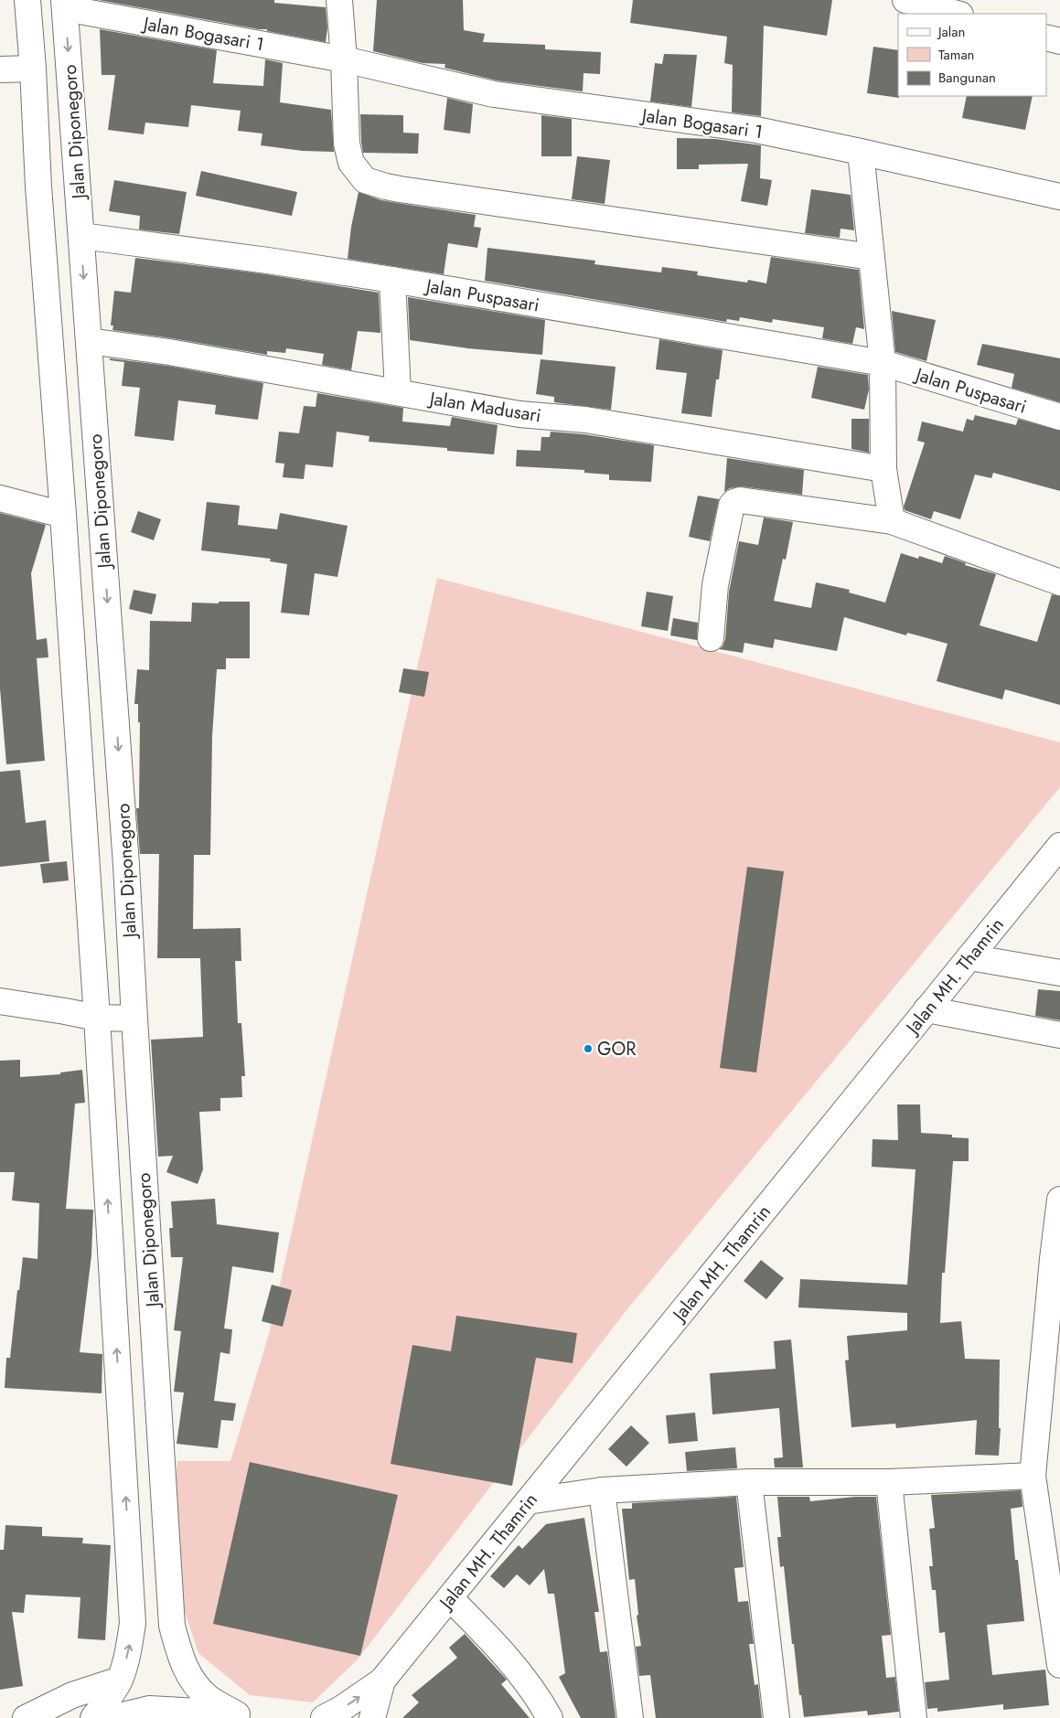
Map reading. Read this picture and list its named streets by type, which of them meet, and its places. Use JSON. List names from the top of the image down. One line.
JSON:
{"streets":{"street":["Jalan Bogasari 1","Jalan Diponegoro","Jalan Puspasari","Jalan Madusari","Jalan MH. Thamrin"]},"crossings":[["Jalan Bogasari 1","Jalan Diponegoro"],["Jalan Diponegoro","Jalan Puspasari"],["Jalan Diponegoro","Jalan Madusari"]],"places":["GOR"],"legend":["Jalan","Taman","Bangunan"]}
